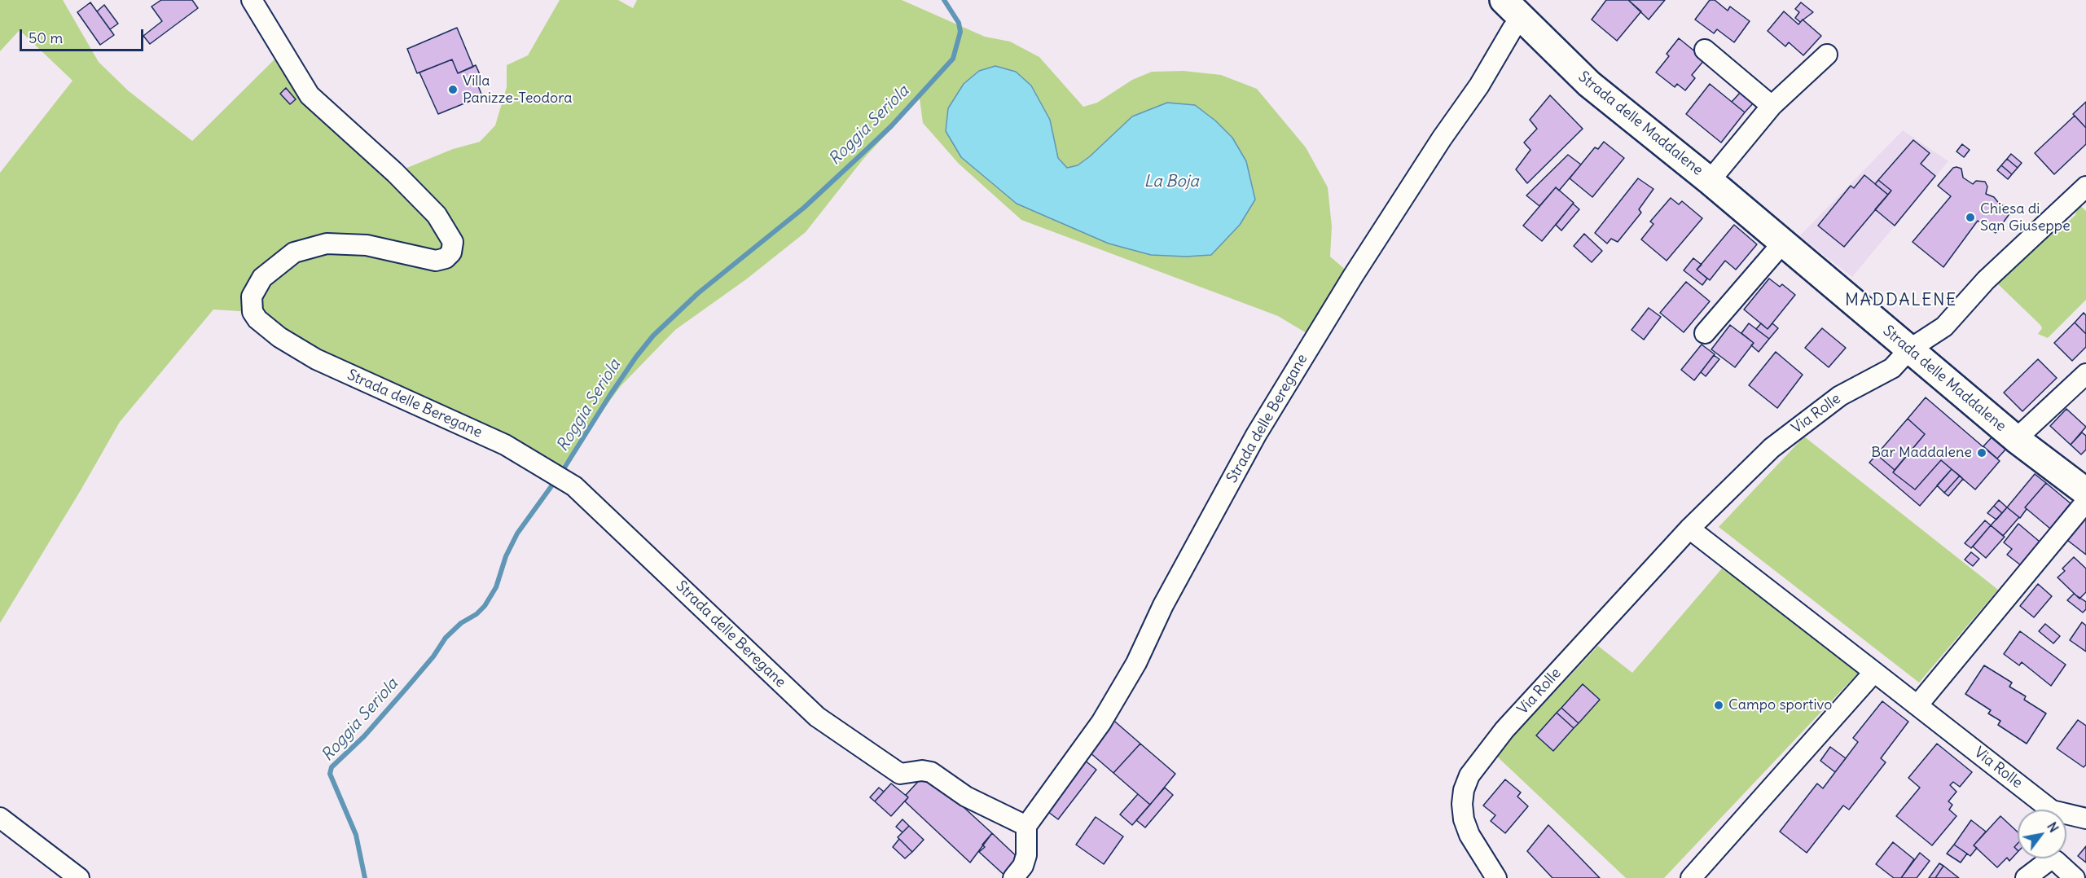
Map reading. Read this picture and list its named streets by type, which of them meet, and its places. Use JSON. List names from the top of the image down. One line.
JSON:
{"streets":{"street":["Strada delle Maddalene","Strada delle Beregane","Via Rolle"]},"crossings":[["Strada delle Maddalene","Strada delle Beregane"],["Strada delle Maddalene","Via Rolle"]],"districts":["MADDALENE"],"water":["Roggia Seriola","La Boja"],"places":["Villa Panizze-Teodora","Chiesa di San Giuseppe","Bar Maddalene","Campo sportivo"],"scale_bar":"50 m","north":"top right"}
